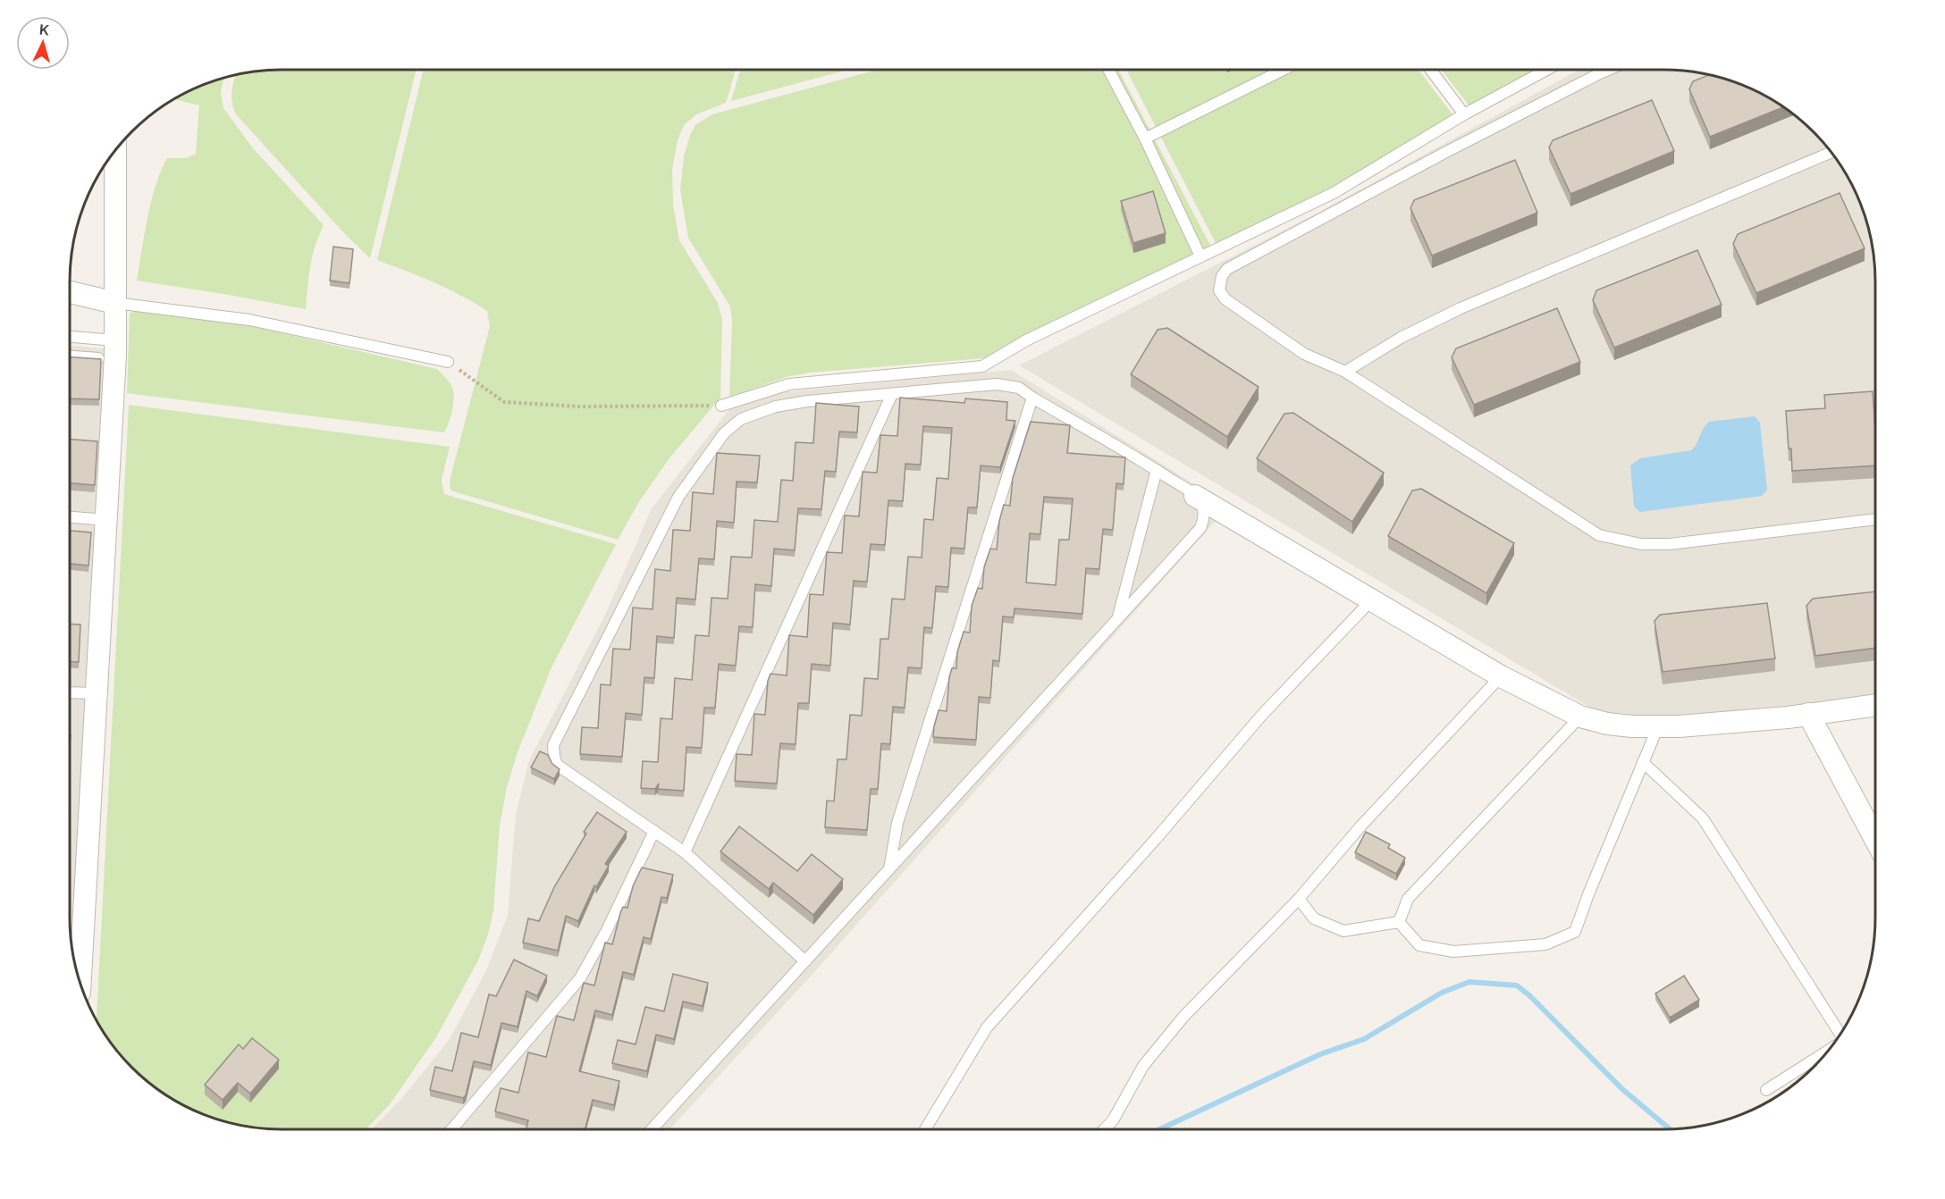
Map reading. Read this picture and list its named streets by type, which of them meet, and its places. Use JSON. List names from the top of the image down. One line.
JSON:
{"north":"top"}
